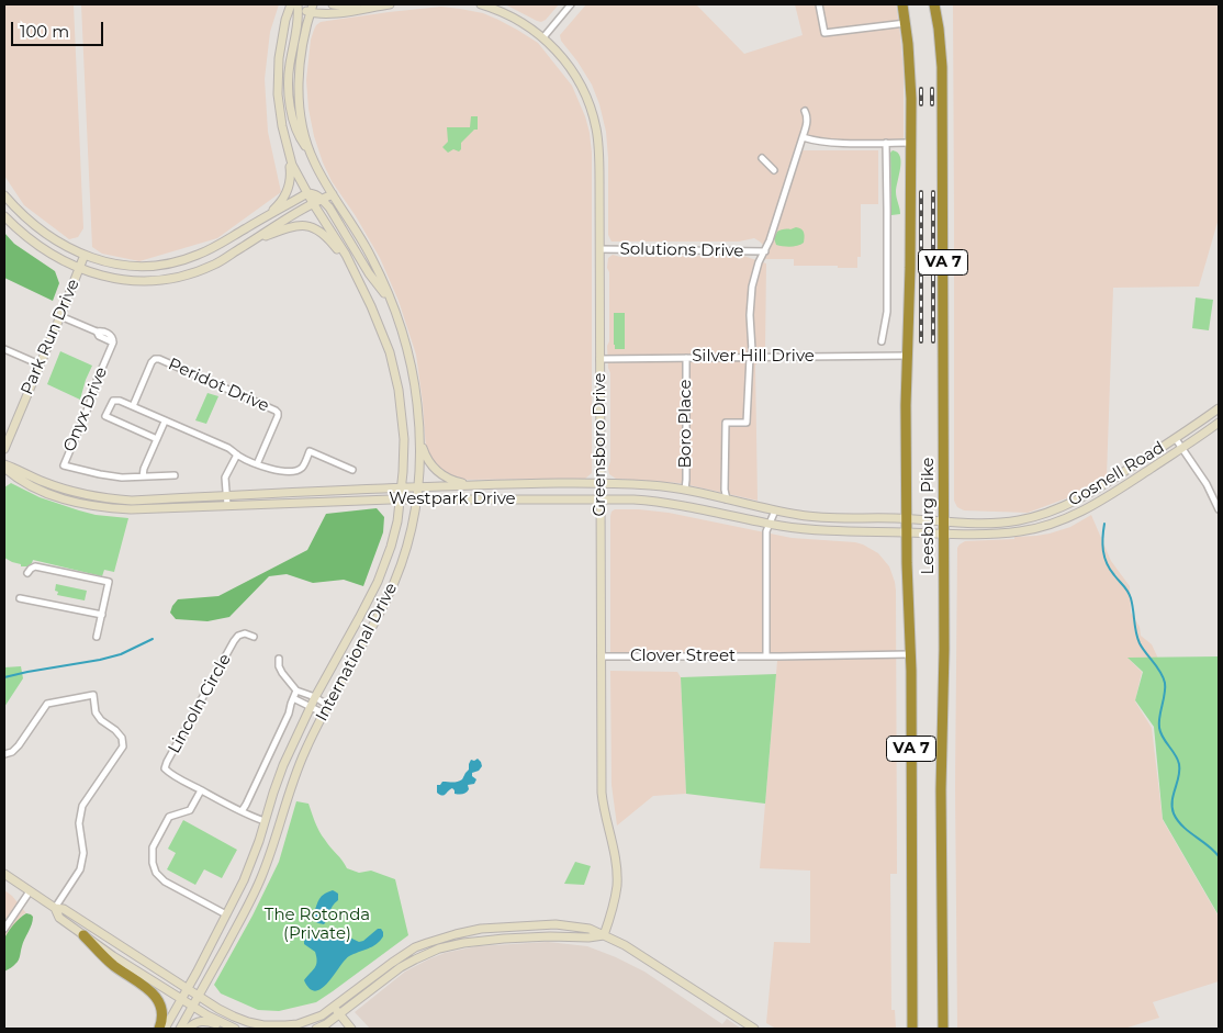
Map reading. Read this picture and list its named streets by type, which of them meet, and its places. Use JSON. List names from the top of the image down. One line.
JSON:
{"streets":{"highway":["VA 7","Leesburg Pike"],"main road":["Park Run Drive","Greensboro Drive","Gosnell Road","Westpark Drive","International Drive"],"street":["Solutions Drive","Silver Hill Drive","Peridot Drive","Onyx Drive","Boro Place","Clover Street","Lincoln Circle"]},"crossings":[["Solutions Drive","Greensboro Drive"],["Park Run Drive","Onyx Drive"],["Silver Hill Drive","Boro Place"],["Silver Hill Drive","Greensboro Drive"],["Silver Hill Drive","Leesburg Pike"],["Boro Place","Westpark Drive"],["Greensboro Drive","Westpark Drive"],["Greensboro Drive","Clover Street"],["Gosnell Road","Westpark Drive"],["Gosnell Road","Leesburg Pike"],["Westpark Drive","Leesburg Pike"],["Westpark Drive","International Drive"],["Leesburg Pike","Clover Street"],["International Drive","Lincoln Circle"]],"parks":["The Rotonda (Private)"],"scale_bar":"100 m"}
